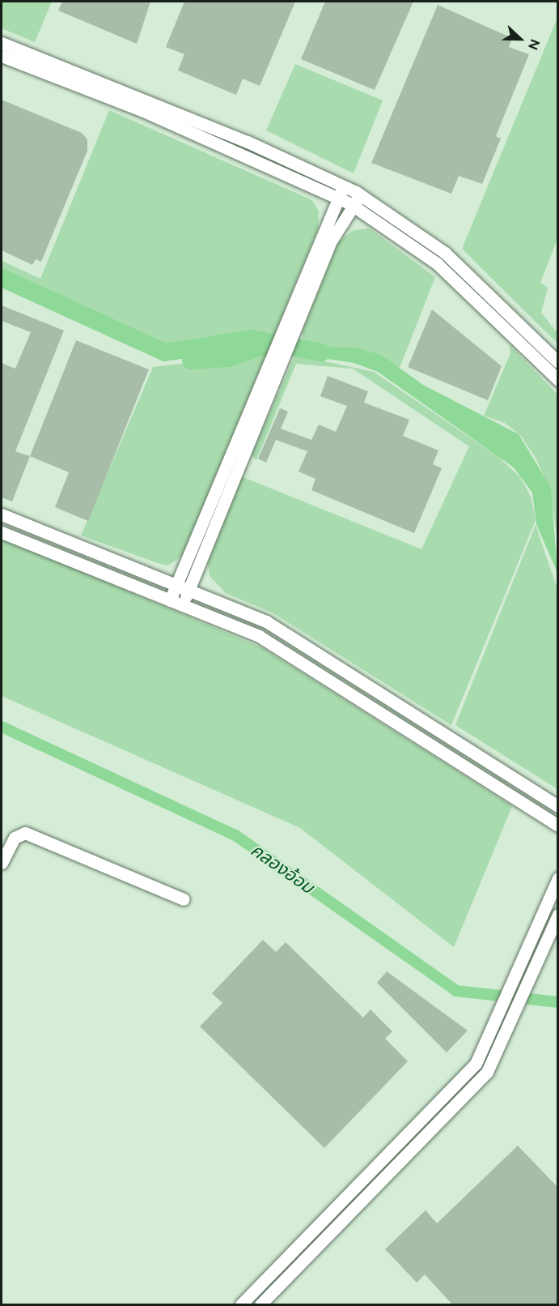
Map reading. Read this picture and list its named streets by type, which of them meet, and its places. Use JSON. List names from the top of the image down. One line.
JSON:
{"water":["คลองอ้อม"],"north":"right"}
